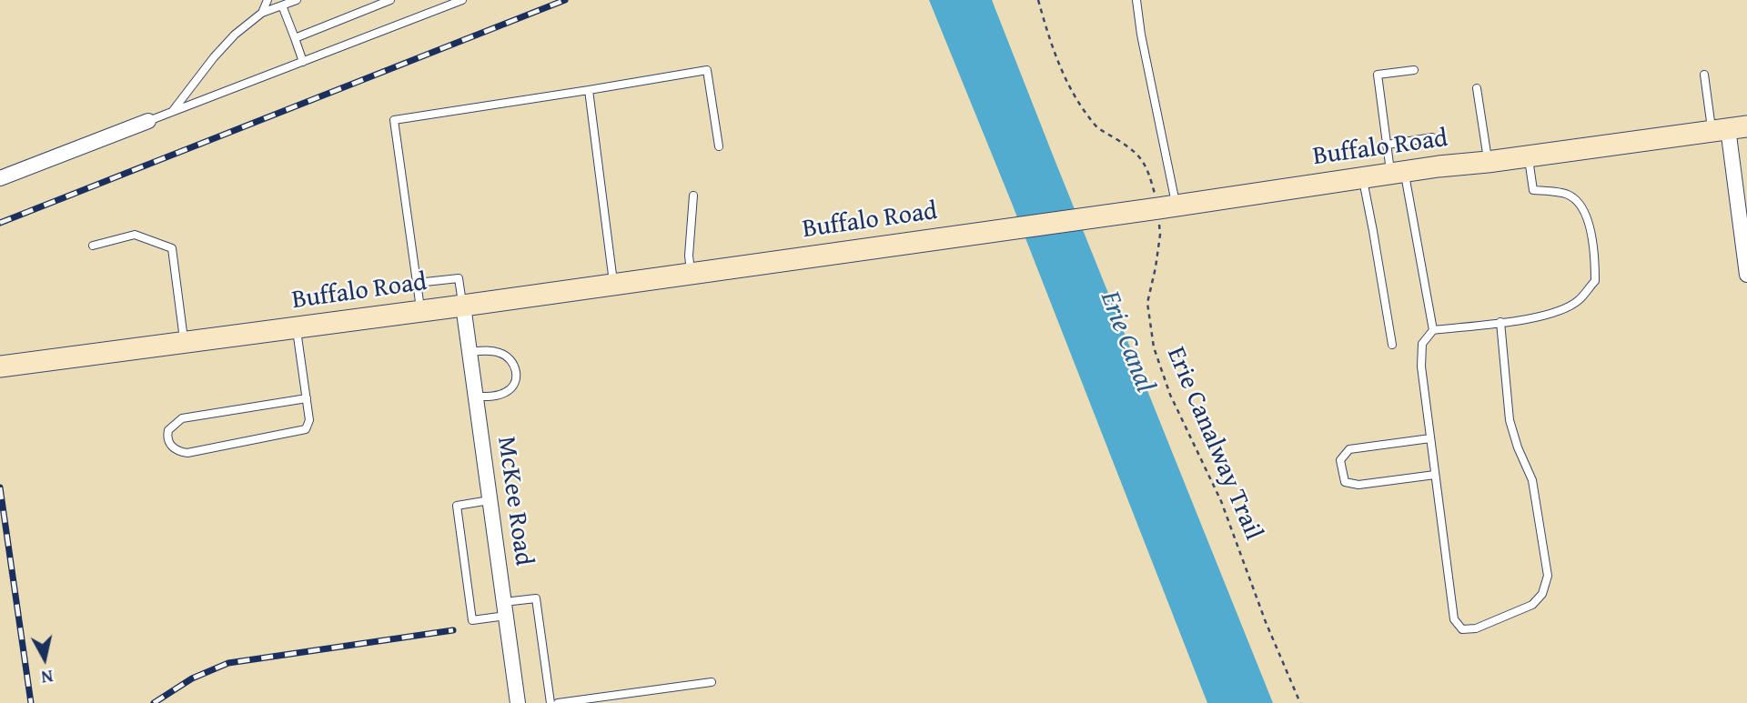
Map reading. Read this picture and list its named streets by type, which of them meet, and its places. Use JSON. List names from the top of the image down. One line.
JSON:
{"streets":{"main road":["Buffalo Road"],"street":["McKee Road"],"path":["Erie Canalway Trail"]},"crossings":[["Buffalo Road","Erie Canalway Trail"],["Buffalo Road","McKee Road"]],"water":["Erie Canal"],"north":"bottom"}
